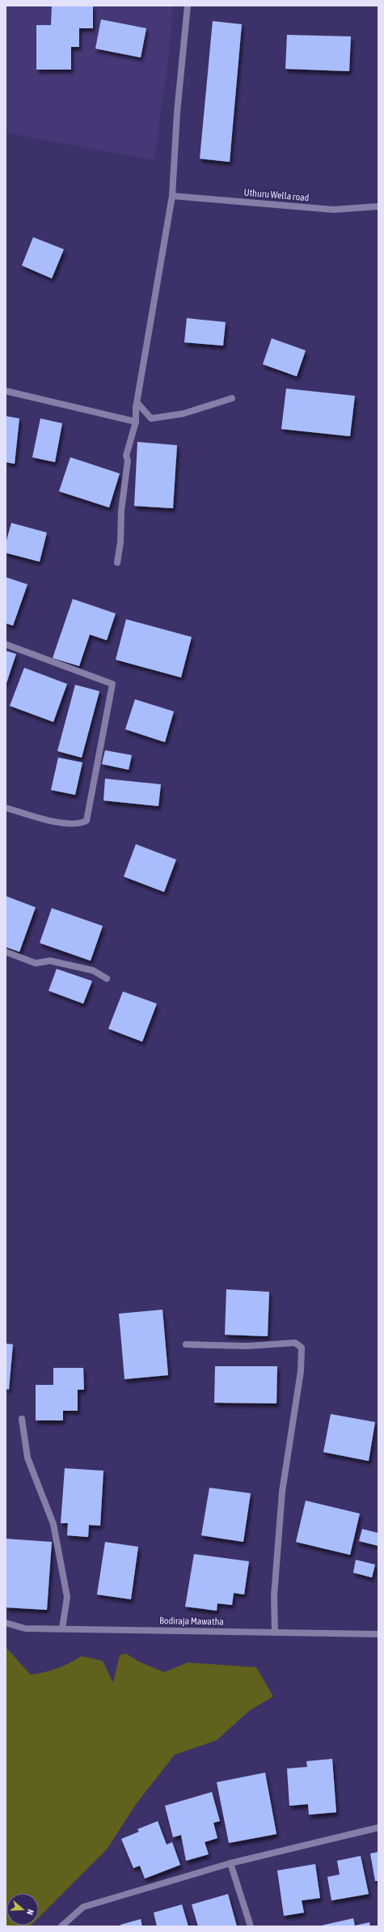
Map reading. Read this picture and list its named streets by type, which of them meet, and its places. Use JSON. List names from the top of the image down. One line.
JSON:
{"streets":{"street":["Uthuru Wella road","Bodiraja Mawatha"]},"north":"right"}
